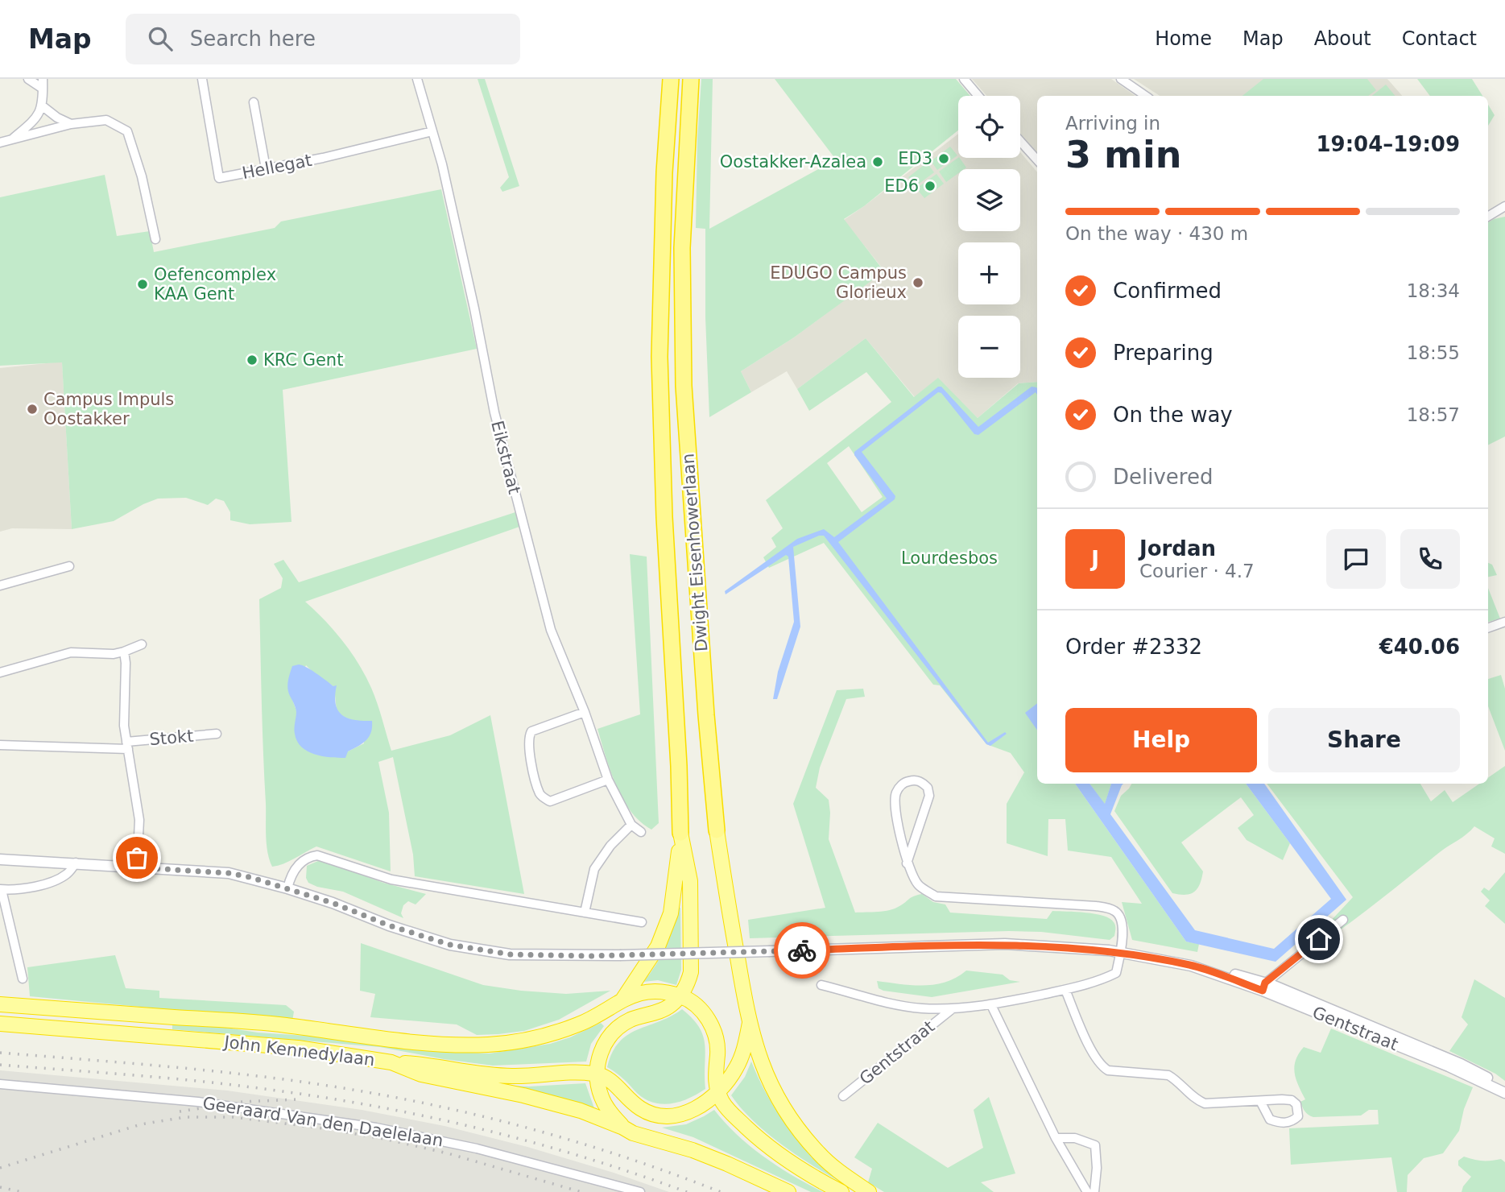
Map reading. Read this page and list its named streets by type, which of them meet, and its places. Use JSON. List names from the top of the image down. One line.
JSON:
{"streets":{"highway":["Dwight Eisenhowerlaan","John Kennedylaan"],"street":["Hellegat","Eikstraat","Stokt","Gentstraat","Geeraard Van den Daelelaan"]},"crossings":[["Hellegat","Eikstraat"],["Dwight Eisenhowerlaan","John Kennedylaan"]],"parks":["Lourdesbos"],"places":["ED3","Oostakker-Azalea","ED6","EDUGO Campus Glorieux","Oefencomplex KAA Gent","KRC Gent","Campus Impuls Oostakker"],"page":{"header":"Map","search":"Search here","nav":["Home","Map","About","Contact"],"map_buttons":["+","−"],"heading":["3 min","Arriving in","19:04–19:09"],"panel":["Jordan","Courier · 4.7","Order #2332","€40.06"],"bar":"On the way · 430 m","list":[["Confirmed","18:34"],["Preparing","18:55"],["On the way","18:57"],"Delivered"],"round":"J","buttons":["Help","Share"]}}
